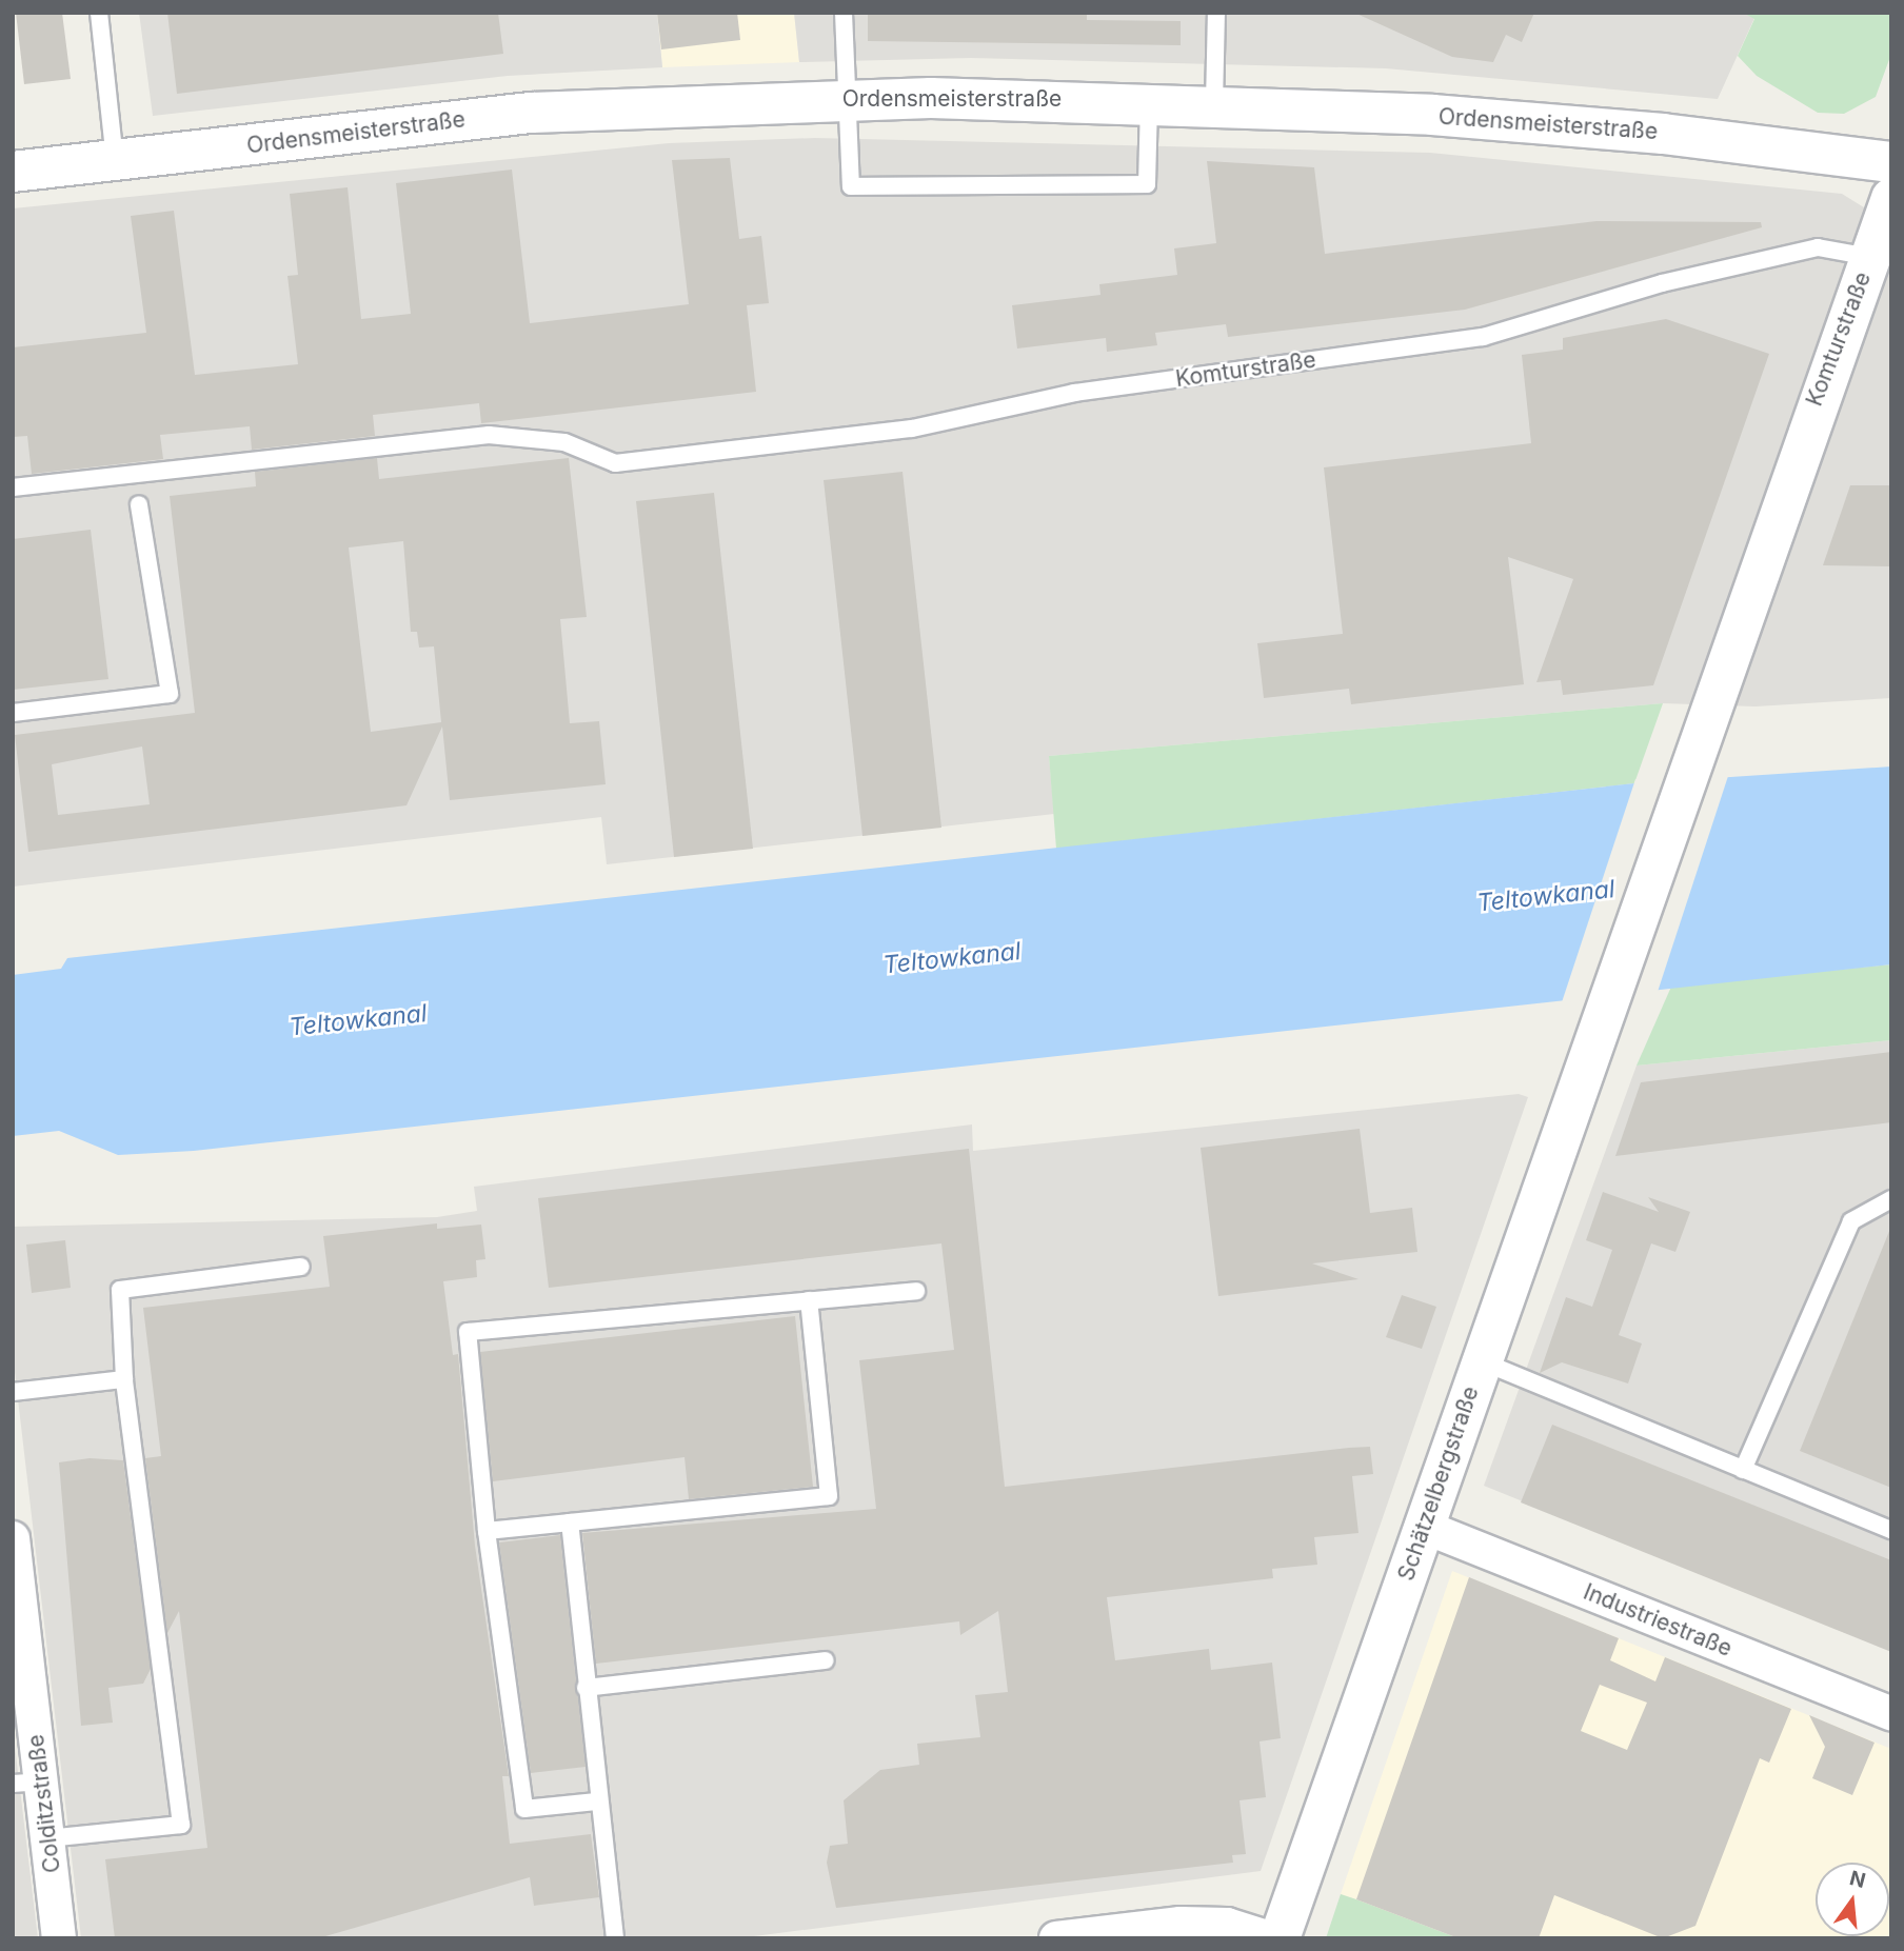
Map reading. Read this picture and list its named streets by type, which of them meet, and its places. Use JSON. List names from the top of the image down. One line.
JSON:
{"streets":{"street":["Ordensmeisterstraße","Komturstraße","Schätzelbergstraße","Industriestraße","Colditzstraße"]},"crossings":[["Komturstraße","Schätzelbergstraße"],["Schätzelbergstraße","Industriestraße"]],"water":["Teltowkanal"],"north":"top"}
